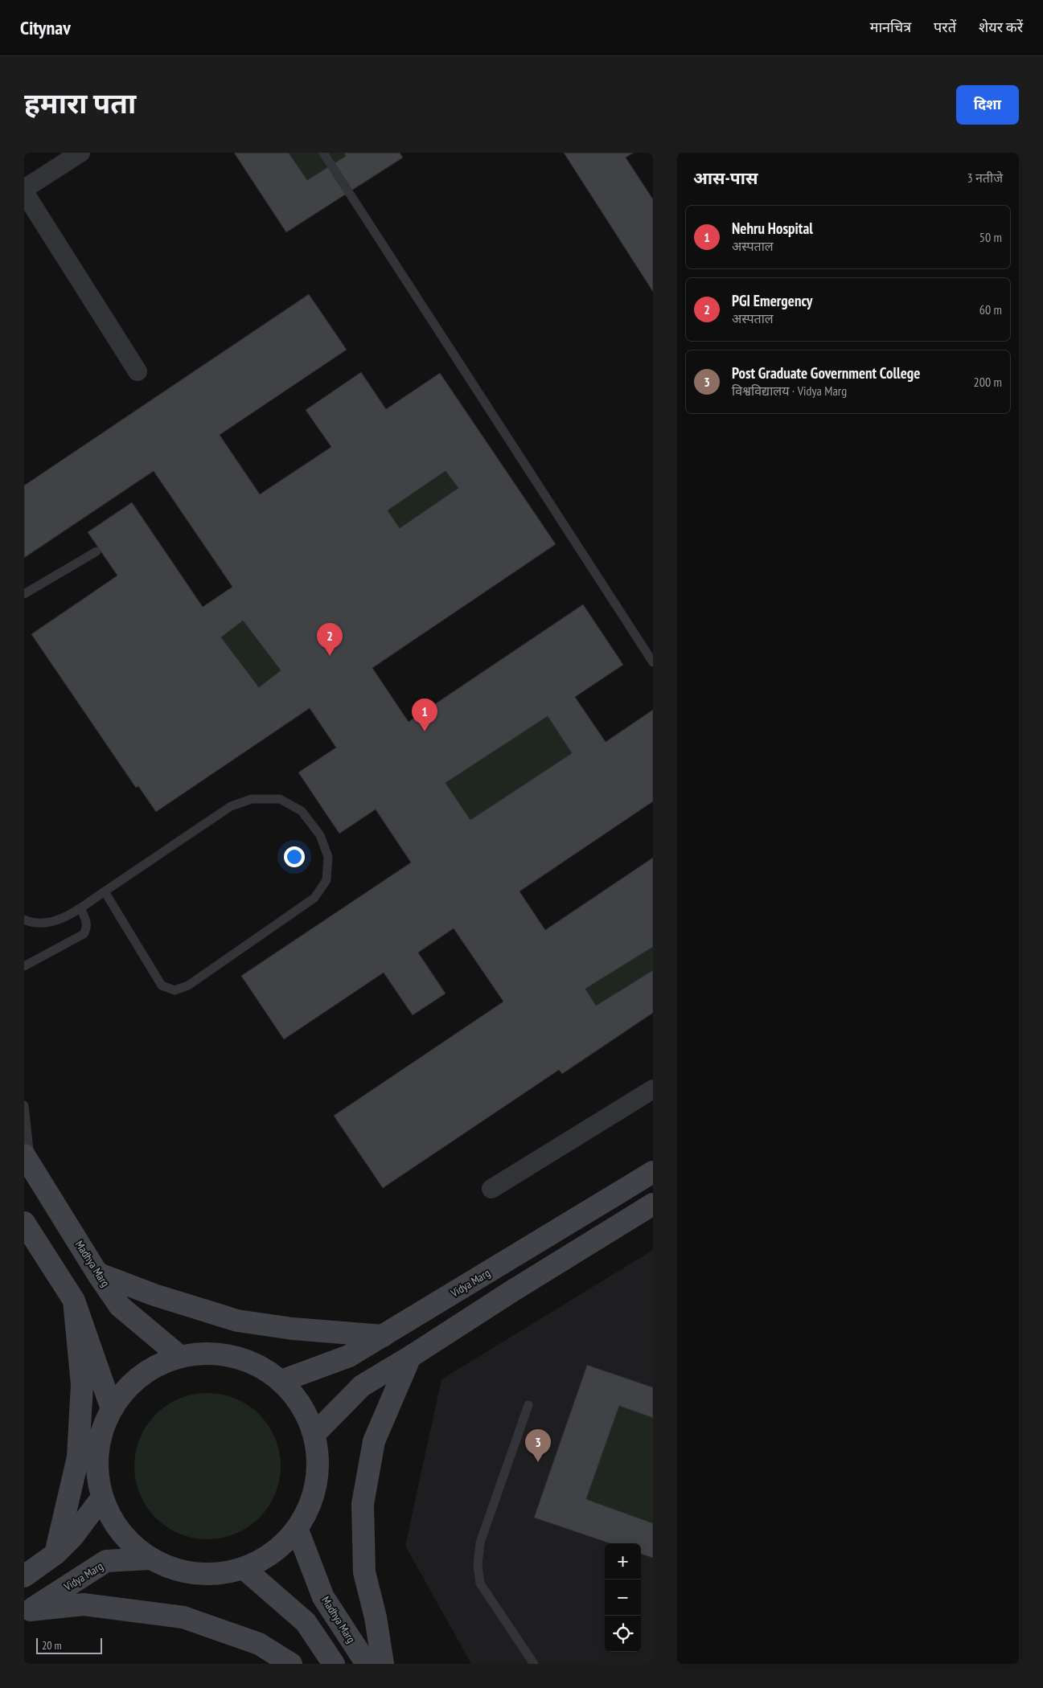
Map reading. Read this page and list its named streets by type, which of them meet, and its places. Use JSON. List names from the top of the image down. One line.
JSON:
{"streets":{"main road":["Madhya Marg","Vidya Marg"]},"scale_bar":"20 m","page":{"header":"Citynav","nav":["मानचित्र","परतें","शेयर करें"],"title":"हमारा पता","buttons":"दिशा","heading":["आस-पास","3 नतीजे"],"list":[{"mark":"1","name":"Nehru Hospital","note":"अस्पताल","value":"50 m"},{"mark":"2","name":"PGI Emergency","note":"अस्पताल","value":"60 m"},{"mark":"3","name":"Post Graduate Government College","note":"विश्वविद्यालय · Vidya Marg","value":"200 m"}],"pins":["2","1","3"],"map_buttons":["+","−"],"scale":"20 m"}}
